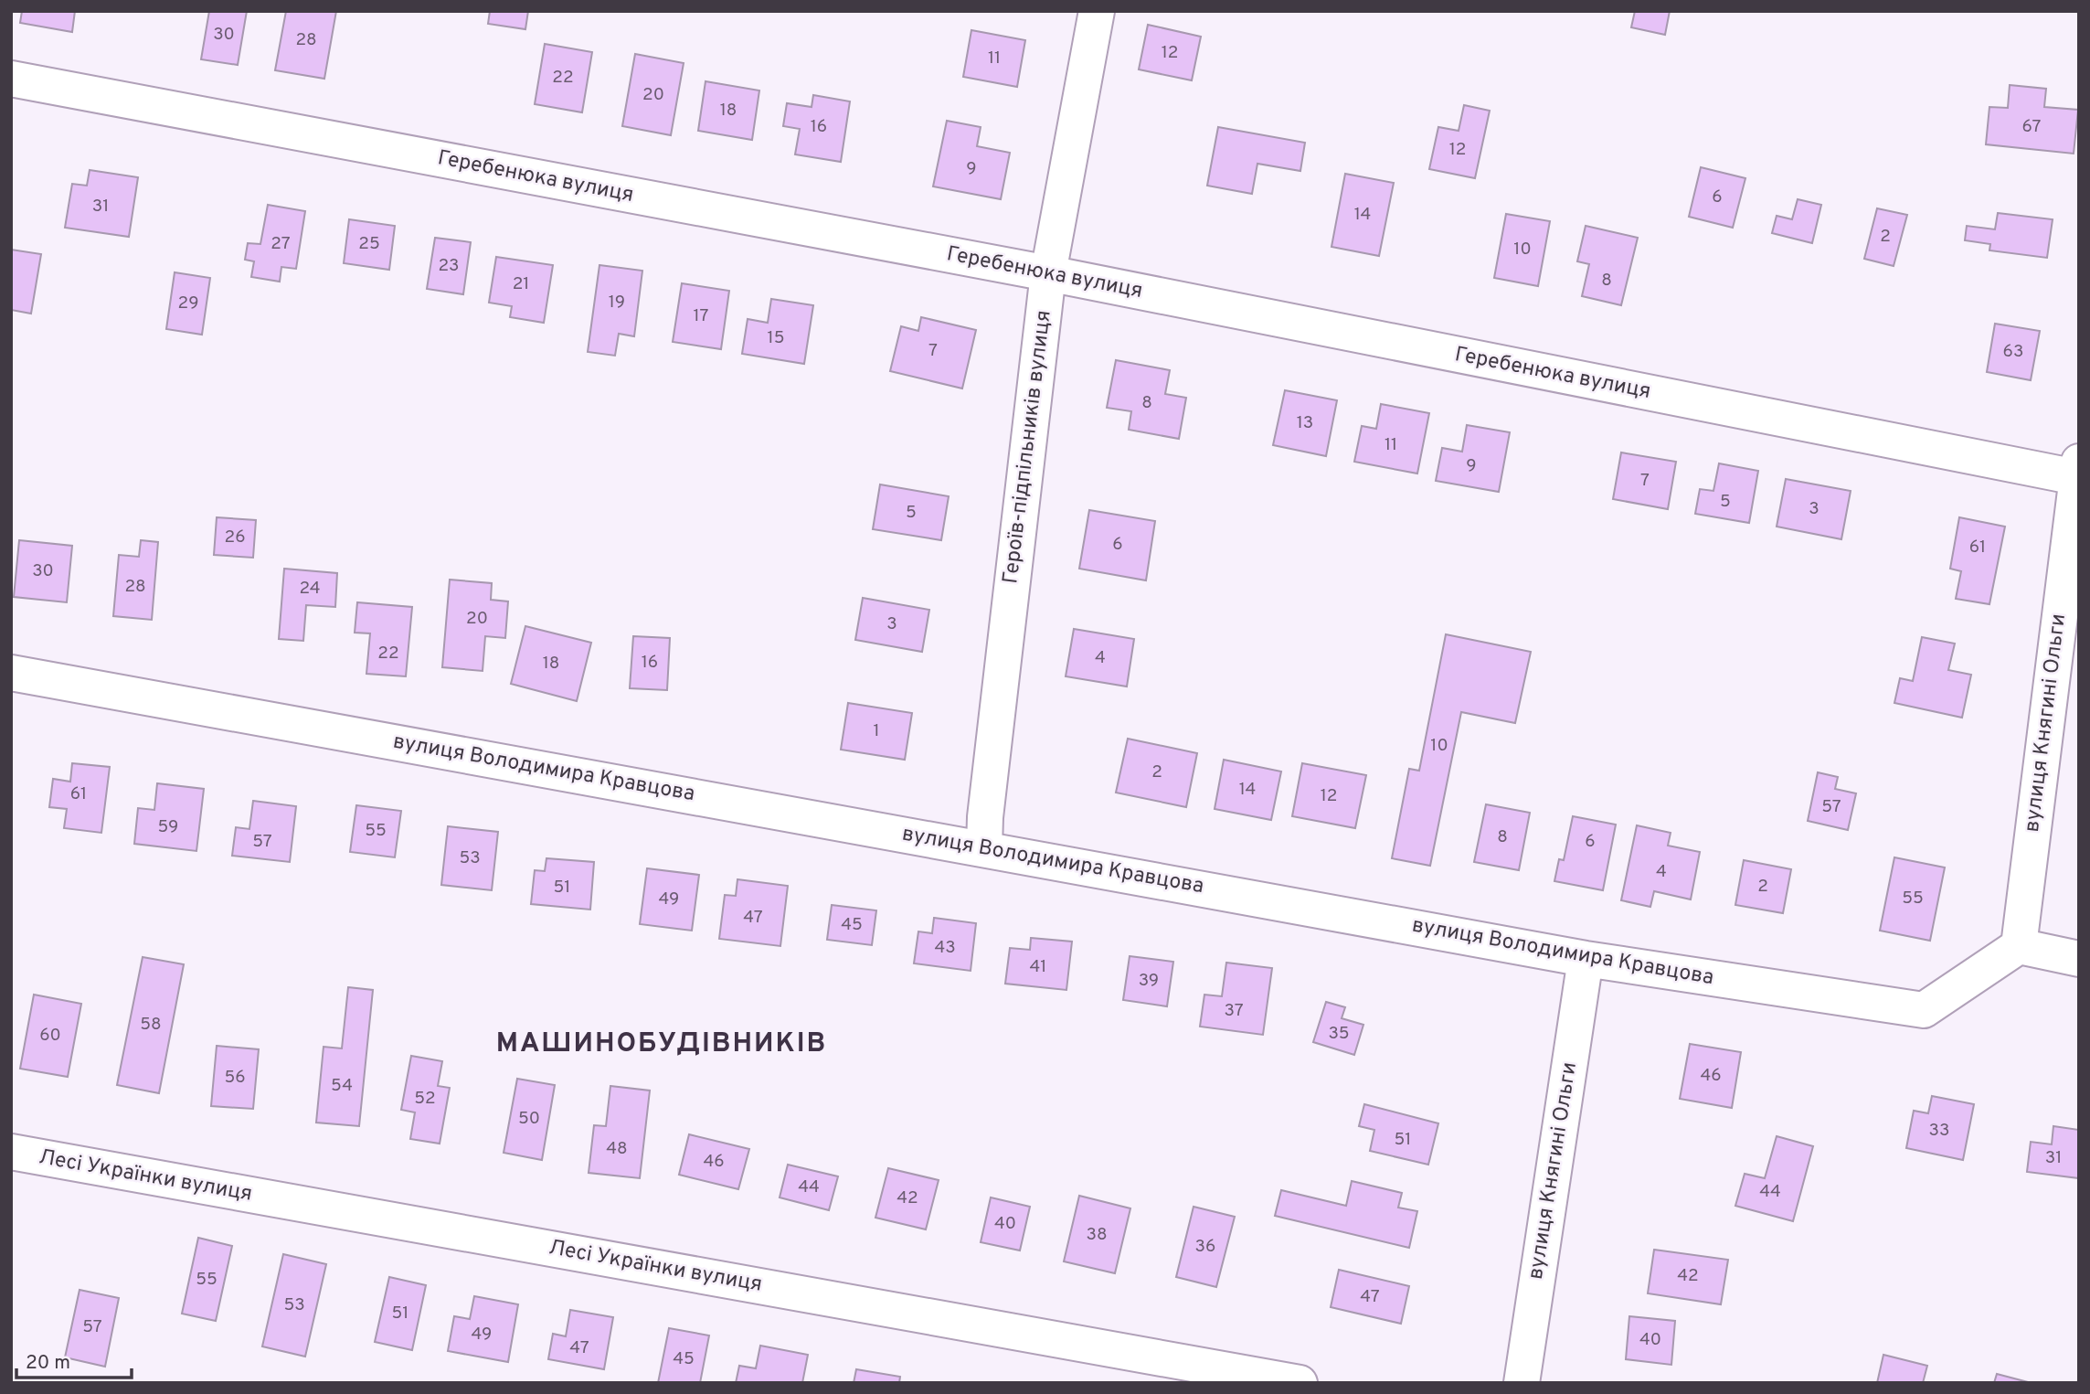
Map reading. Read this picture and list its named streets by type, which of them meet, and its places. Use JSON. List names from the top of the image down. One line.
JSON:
{"streets":{"street":["Геребенюка вулиця","Героїв-підпільників вулиця","вулиця Княгині Ольги","вулиця Володимира Кравцова","Лесі Українки вулиця"]},"crossings":[["Геребенюка вулиця","Героїв-підпільників вулиця"],["Геребенюка вулиця","вулиця Княгині Ольги"],["Героїв-підпільників вулиця","вулиця Володимира Кравцова"],["вулиця Княгині Ольги","вулиця Володимира Кравцова"]],"districts":["МАШИНОБУДІВНИКІВ"],"house_numbers":["30","28","12","11","22","20","18","16","67","12","9","6","31","14","2","27","25","10","23","8","21","19","29","17","15","7","63","8","13","11","9","7","5","3","5","26","6","61","30","28","24","20","3","22","4","16","18","1","10","2","14","61","12","57","59","55","8","57","6","53","4","2","51","55","49","47","45","43","41","39","37","58","35","60","46","56","54","52","50","33","51","48","31","46","44","44","42","40","38","36","42","55","47","53","51","57","49","40","47","45"],"scale_bar":"20 m"}
